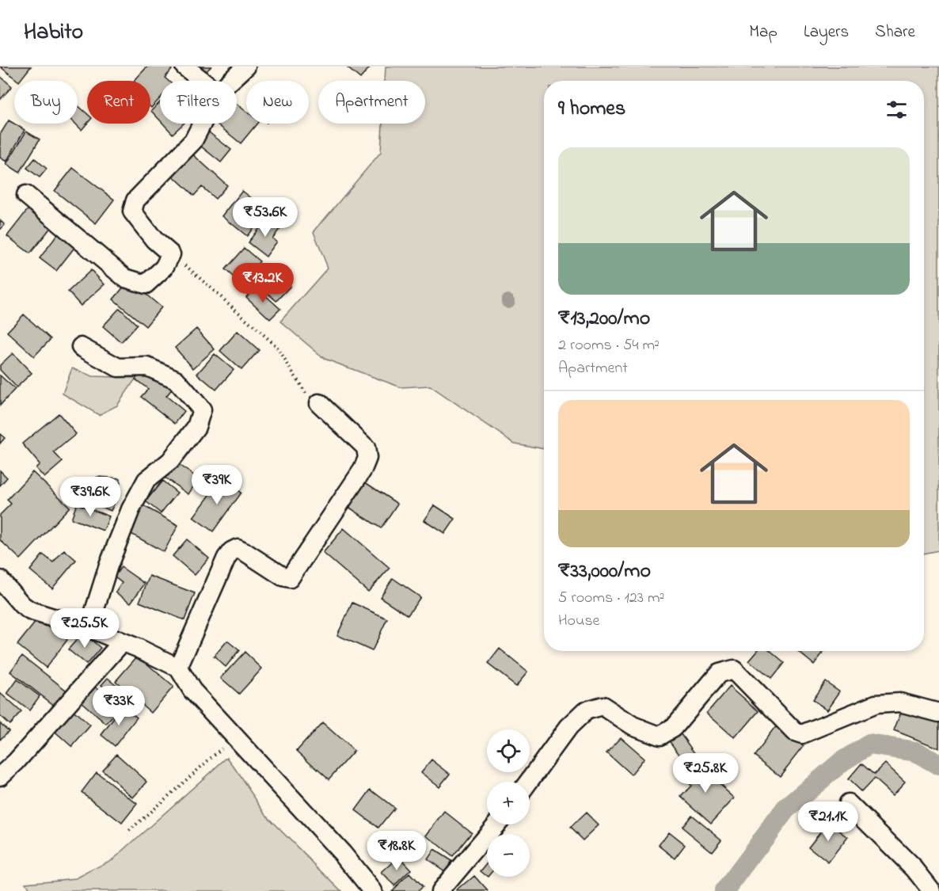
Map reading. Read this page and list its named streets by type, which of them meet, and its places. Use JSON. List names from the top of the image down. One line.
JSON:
{"page":{"header":"Habito","nav":["Map","Layers","Share"],"chip":["Buy","Rent","Filters","New","Apartment"],"heading":"9 homes","list":[{"name":"₹13,200/mo","note":"2 rooms · 54 m² · Apartment"},{"name":"₹33,000/mo","note":"5 rooms · 123 m² · House"}],"price":["₹53.6K","₹13.2K","₹39K","₹39.6K","₹25.5K","₹33K","₹25.8K","₹21.1K","₹18.8K"],"map_buttons":["+","−"]}}
